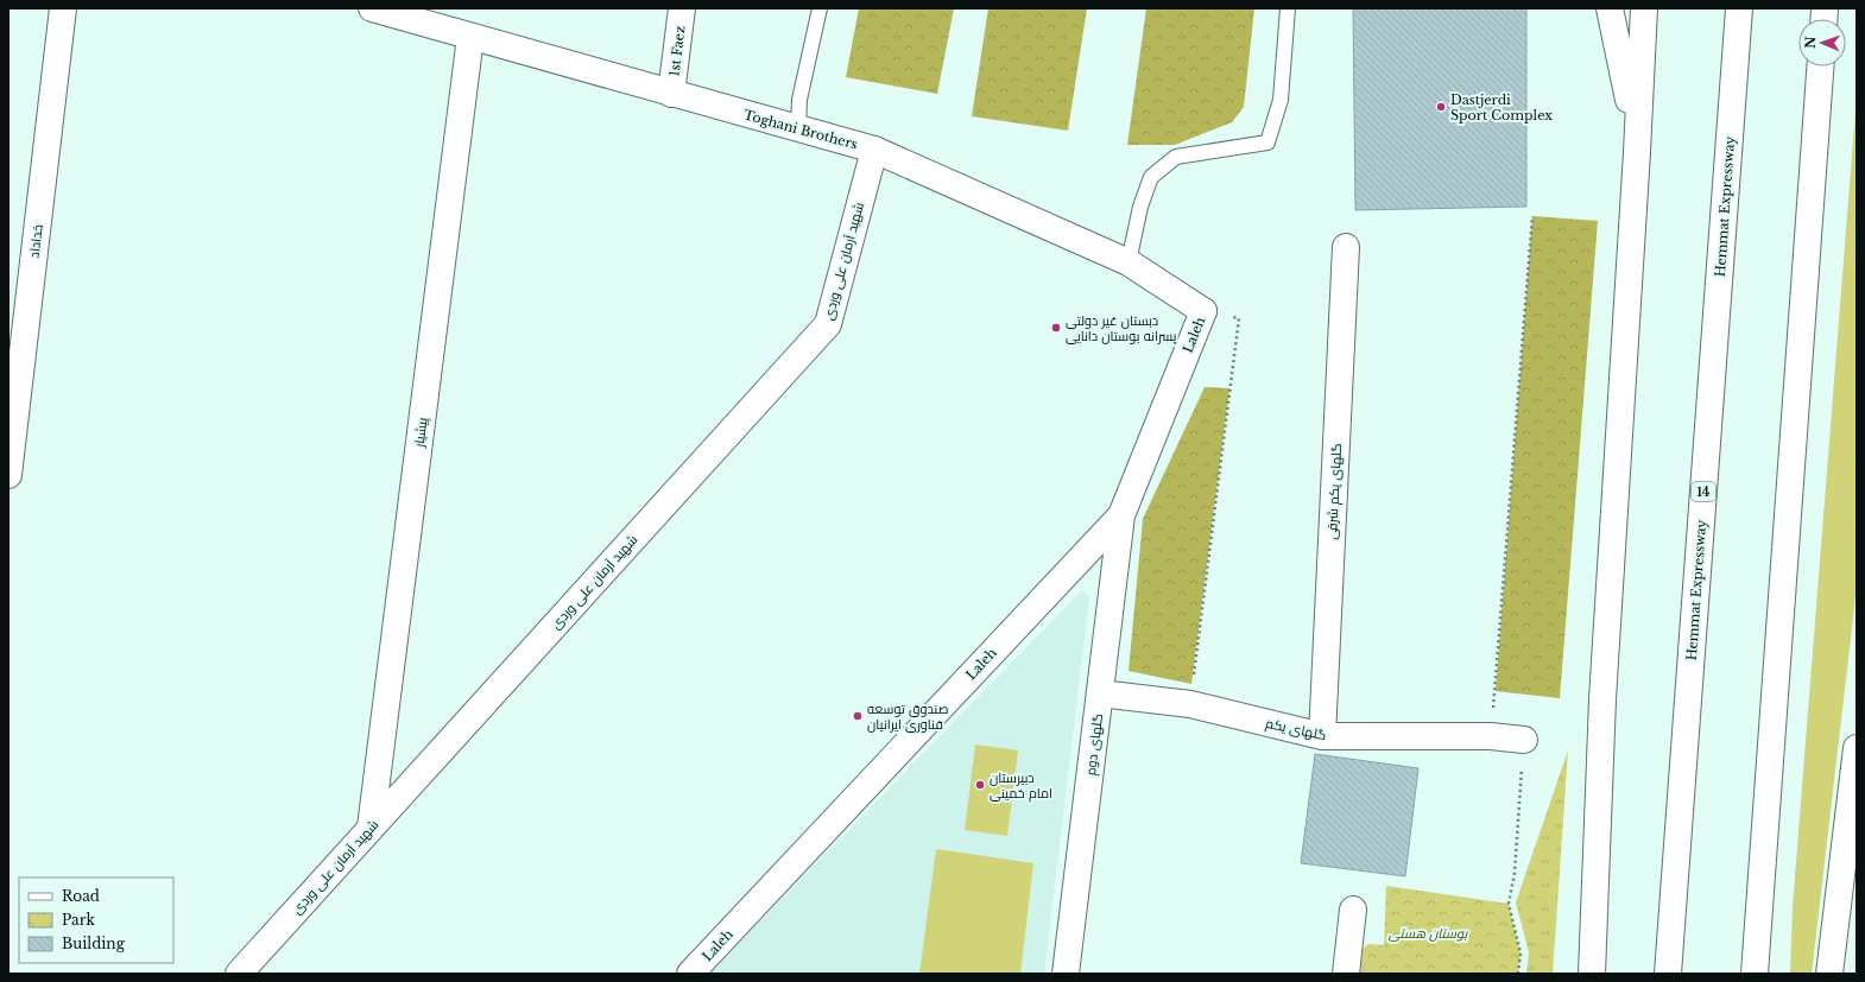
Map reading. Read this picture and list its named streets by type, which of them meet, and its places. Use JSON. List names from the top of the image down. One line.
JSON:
{"streets":{"main road":["1st Faez","Toghani Brothers","Hemmat Expressway","خداداد","شهید آرمان علی وردی","Laleh","پیشیار","گلهای یکم شرقی","14","گلهای یکم","گلهای دوم"]},"crossings":[["1st Faez","Toghani Brothers"],["Toghani Brothers","شهید آرمان علی وردی"],["Toghani Brothers","Laleh"],["Toghani Brothers","پیشیار"],["شهید آرمان علی وردی","پیشیار"],["Laleh","گلهای دوم"],["گلهای یکم شرقی","گلهای یکم"],["گلهای یکم","گلهای دوم"]],"parks":["بوستان هستی"],"places":["Dastjerdi Sport Complex","دبستان غیر دولتی پسرانه بوستان دانایی","صندوق توسعه فناوری ایرانیان","دبیرستان امام خمینی"],"legend":["Road","Park","Building"],"north":"left"}
